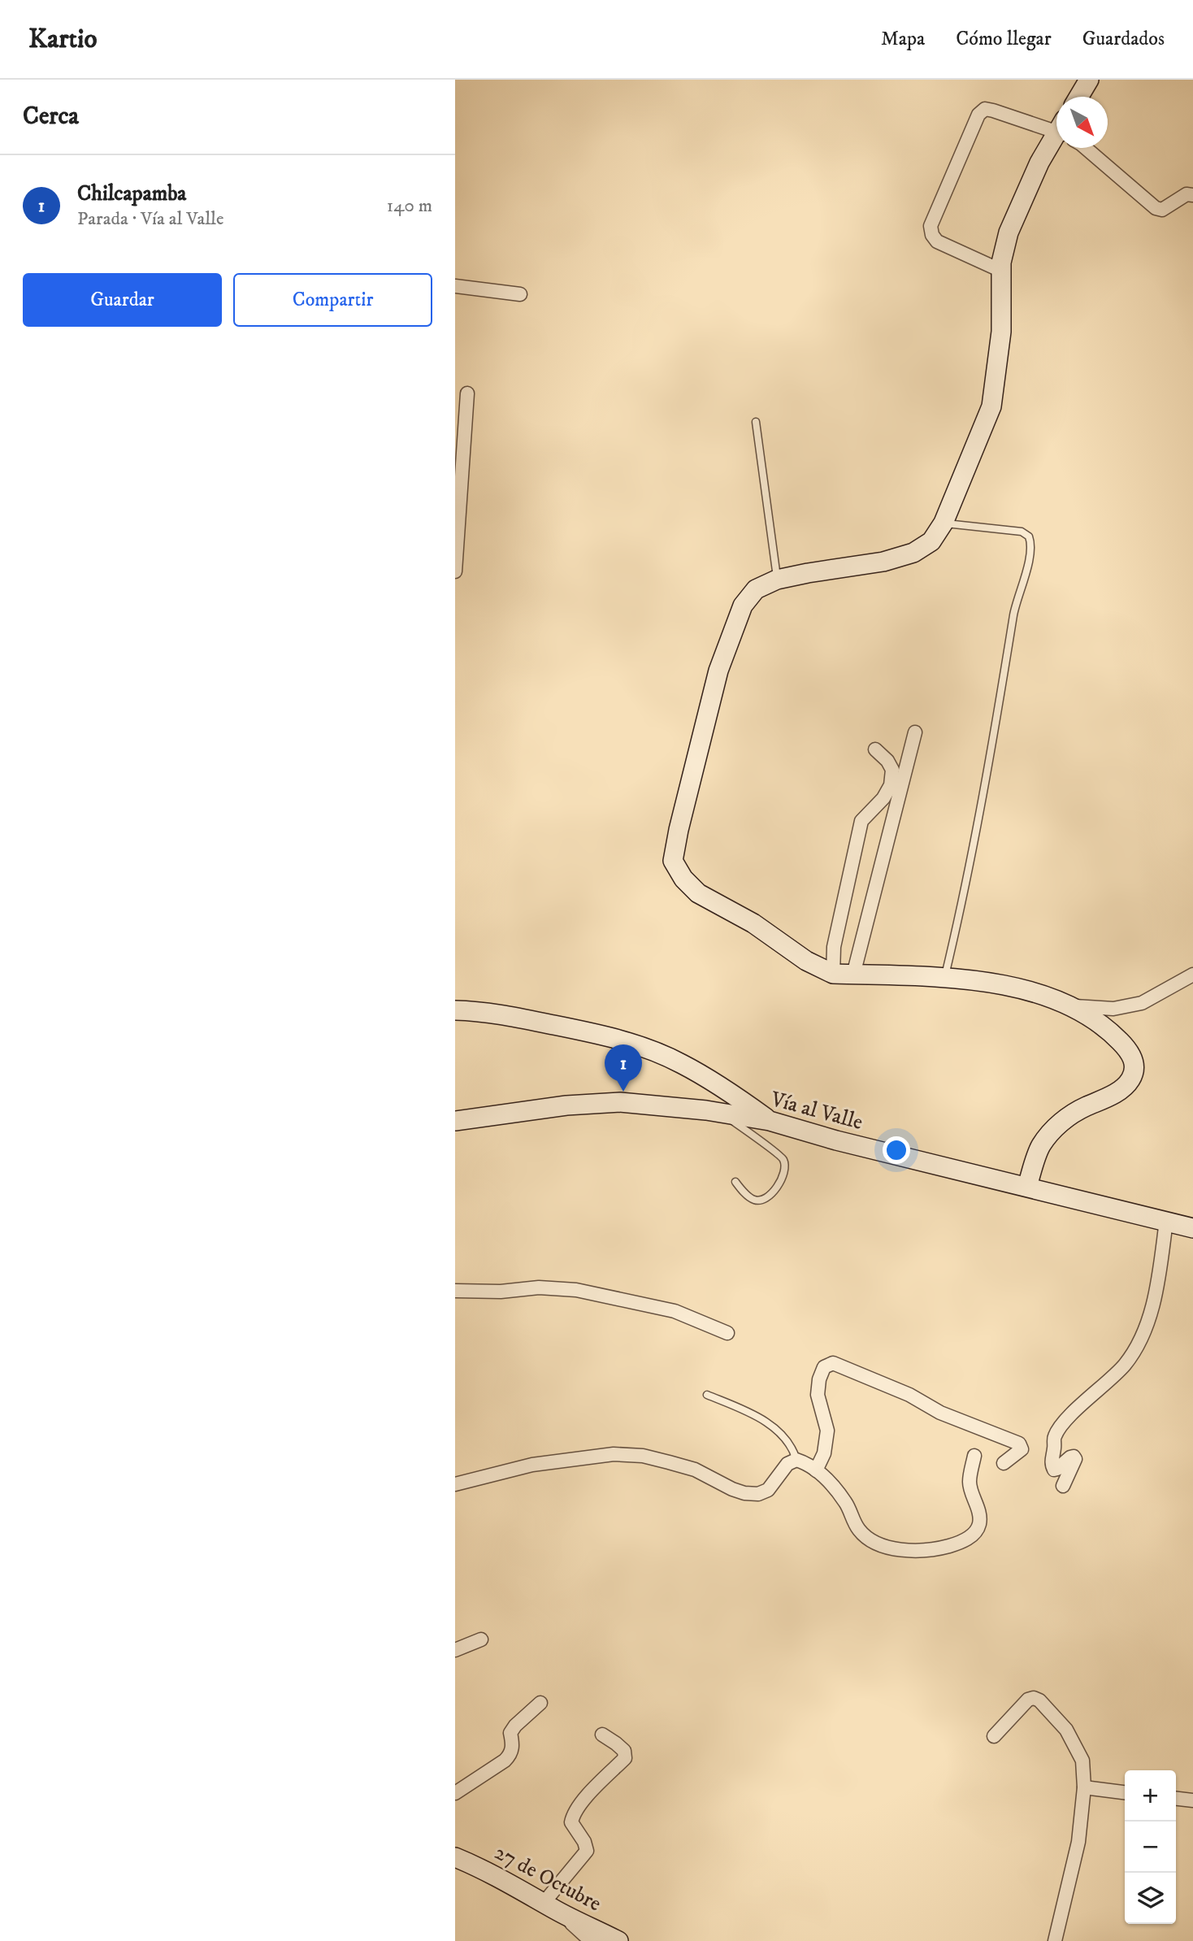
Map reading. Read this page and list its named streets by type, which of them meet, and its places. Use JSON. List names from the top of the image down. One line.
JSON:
{"streets":{"street":["Vía al Valle","27 de Octubre"]},"north":"bottom right","page":{"header":"Kartio","nav":["Mapa","Cómo llegar","Guardados"],"heading":"Cerca","list":[{"mark":"1","name":"Chilcapamba","note":"Parada · Vía al Valle","value":"140 m"}],"buttons":["Guardar","Compartir"],"pins":"1","map_buttons":["+","−"]}}
